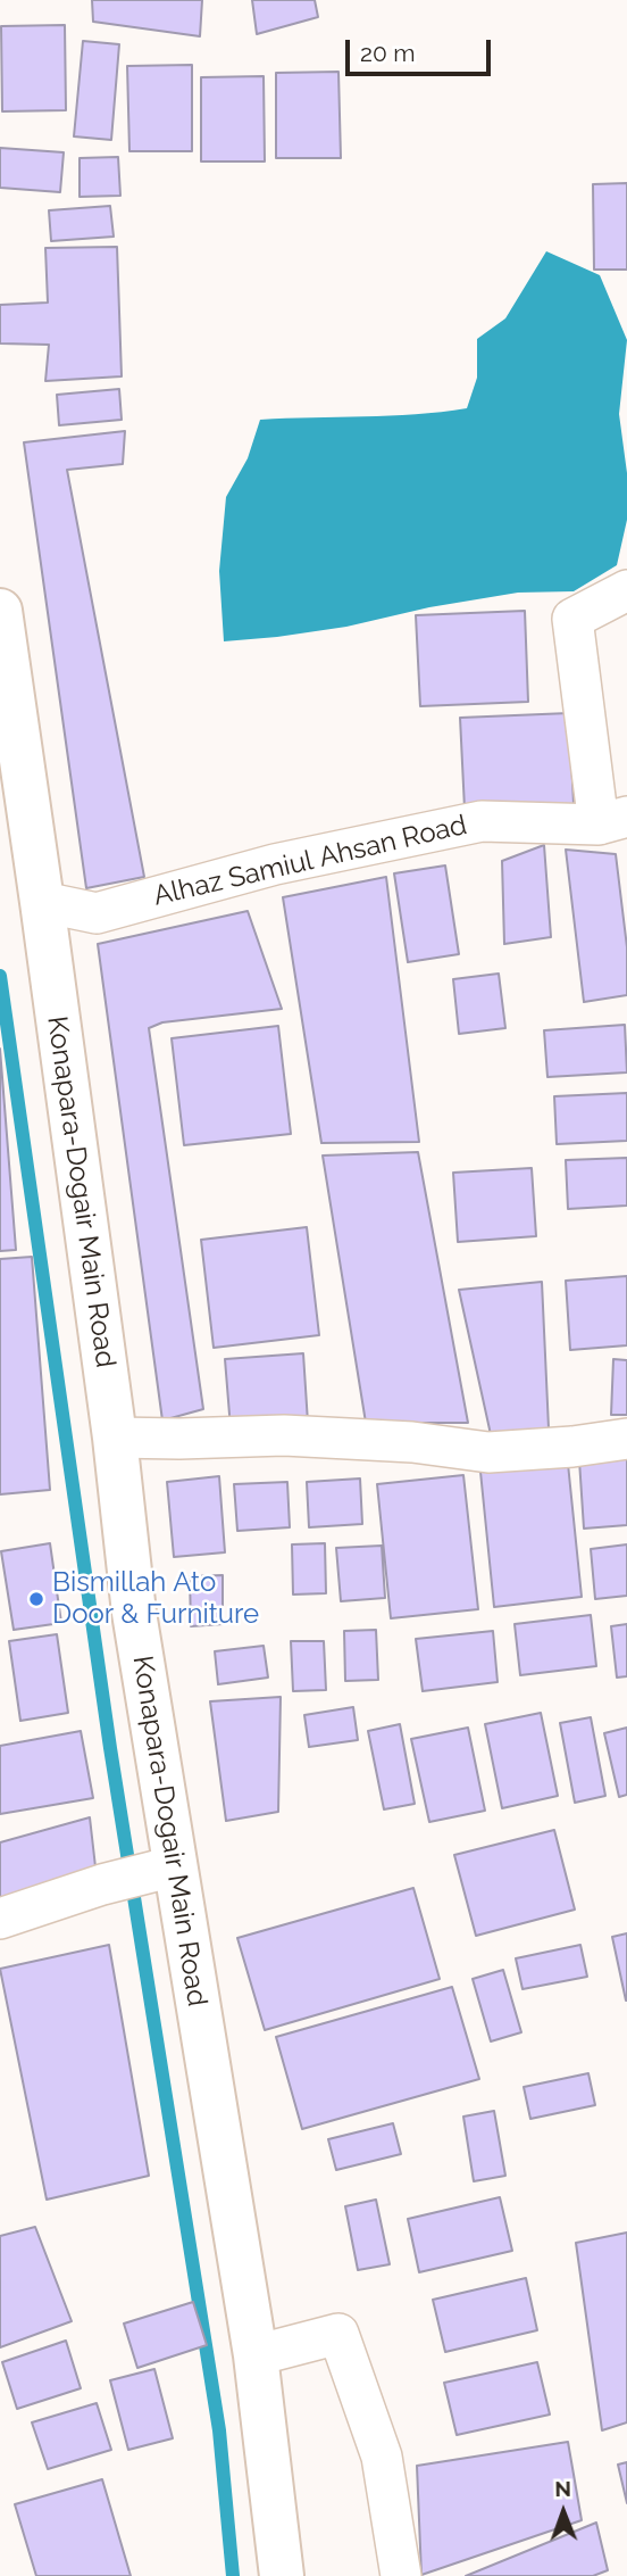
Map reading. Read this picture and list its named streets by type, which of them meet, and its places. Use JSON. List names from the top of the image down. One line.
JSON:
{"streets":{"main road":["Konapara-Dogair Main Road"],"street":["Alhaz Samiul Ahsan Road"]},"crossings":[["Alhaz Samiul Ahsan Road","Konapara-Dogair Main Road"]],"places":["Bismillah Ato Door & Furniture"],"scale_bar":"20 m","north":"top"}
